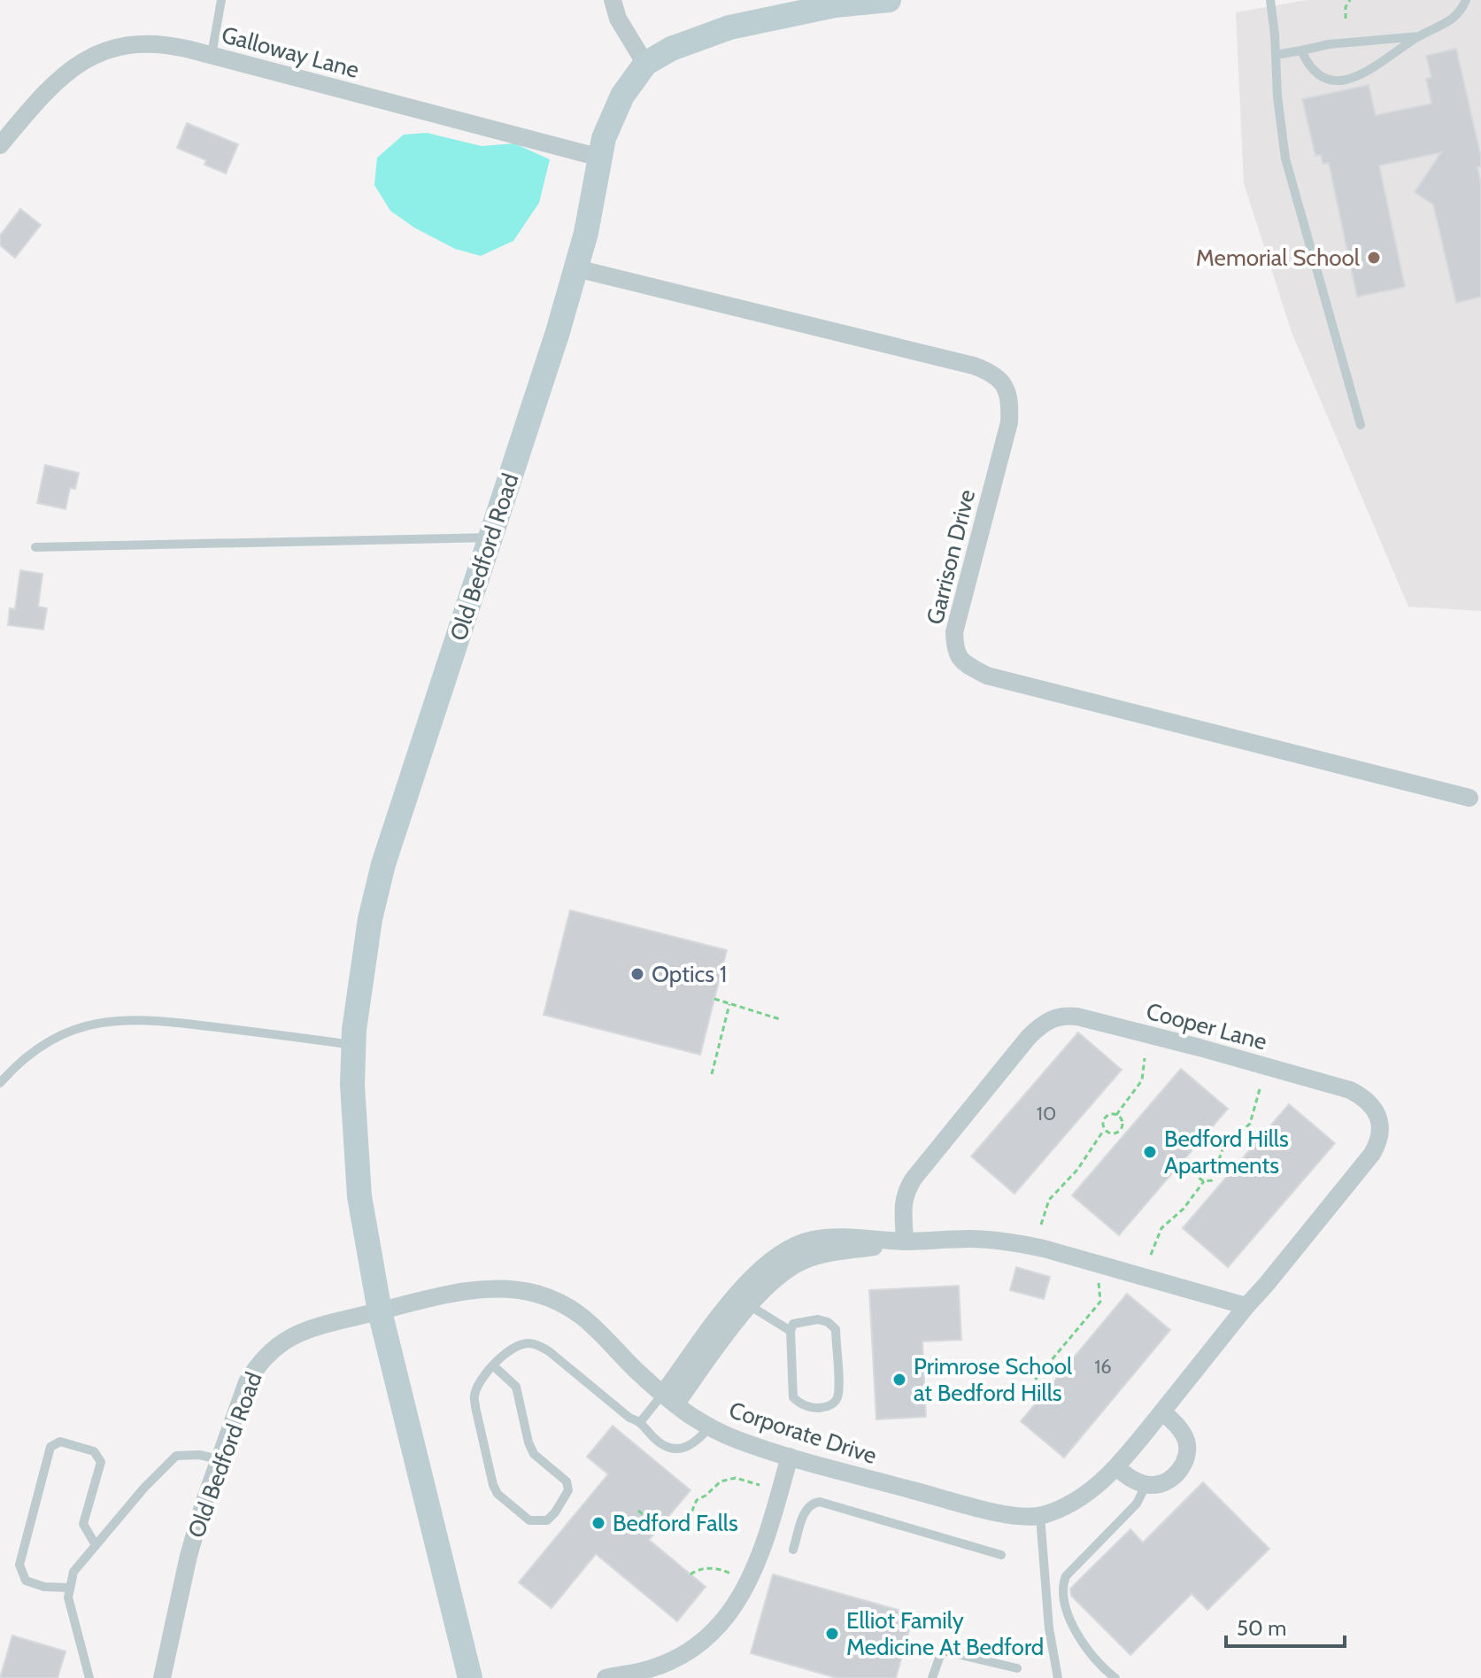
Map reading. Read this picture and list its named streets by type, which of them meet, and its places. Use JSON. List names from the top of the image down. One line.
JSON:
{"streets":{"street":["Galloway Lane","Old Bedford Road","Garrison Drive","Cooper Lane","Corporate Drive"]},"crossings":[["Galloway Lane","Old Bedford Road"],["Old Bedford Road","Garrison Drive"],["Old Bedford Road","Corporate Drive"],["Cooper Lane","Corporate Drive"]],"places":["Memorial School","Optics 1","Bedford Hills Apartments","Primrose School at Bedford Hills","Bedford Falls","Elliot Family Medicine At Bedford"],"house_numbers":["10","16"],"scale_bar":"50 m"}
